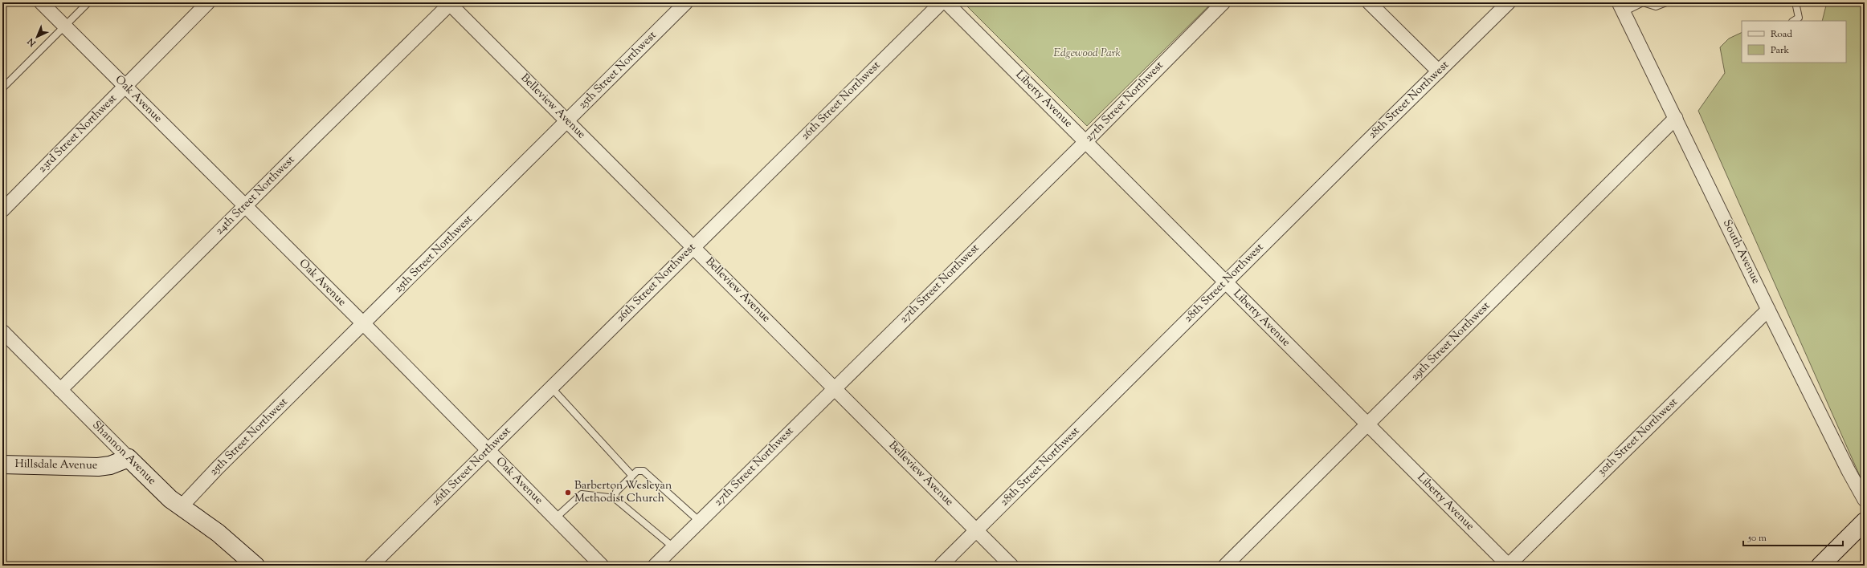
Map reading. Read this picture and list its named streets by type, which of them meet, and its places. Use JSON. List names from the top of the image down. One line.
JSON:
{"streets":{"street":["25th Street Northwest","Oak Avenue","Liberty Avenue","28th Street Northwest","26th Street Northwest","27th Street Northwest","Belleview Avenue","23rd Street Northwest","24th Street Northwest","South Avenue","29th Street Northwest","30th Street Northwest","Shannon Avenue","Hillsdale Avenue"]},"crossings":[["25th Street Northwest","Oak Avenue"],["25th Street Northwest","Belleview Avenue"],["25th Street Northwest","Shannon Avenue"],["Oak Avenue","26th Street Northwest"],["Oak Avenue","23rd Street Northwest"],["Oak Avenue","24th Street Northwest"],["Liberty Avenue","28th Street Northwest"],["Liberty Avenue","26th Street Northwest"],["Liberty Avenue","27th Street Northwest"],["Liberty Avenue","29th Street Northwest"],["Liberty Avenue","30th Street Northwest"],["28th Street Northwest","Belleview Avenue"],["26th Street Northwest","Belleview Avenue"],["27th Street Northwest","Belleview Avenue"],["Belleview Avenue","24th Street Northwest"],["24th Street Northwest","Shannon Avenue"],["South Avenue","29th Street Northwest"],["South Avenue","30th Street Northwest"],["Shannon Avenue","Hillsdale Avenue"]],"parks":["Edgewood Park"],"places":["Barberton Wesleyan Methodist Church"],"legend":["Road","Park"],"scale_bar":"50 m","north":"bottom left"}
